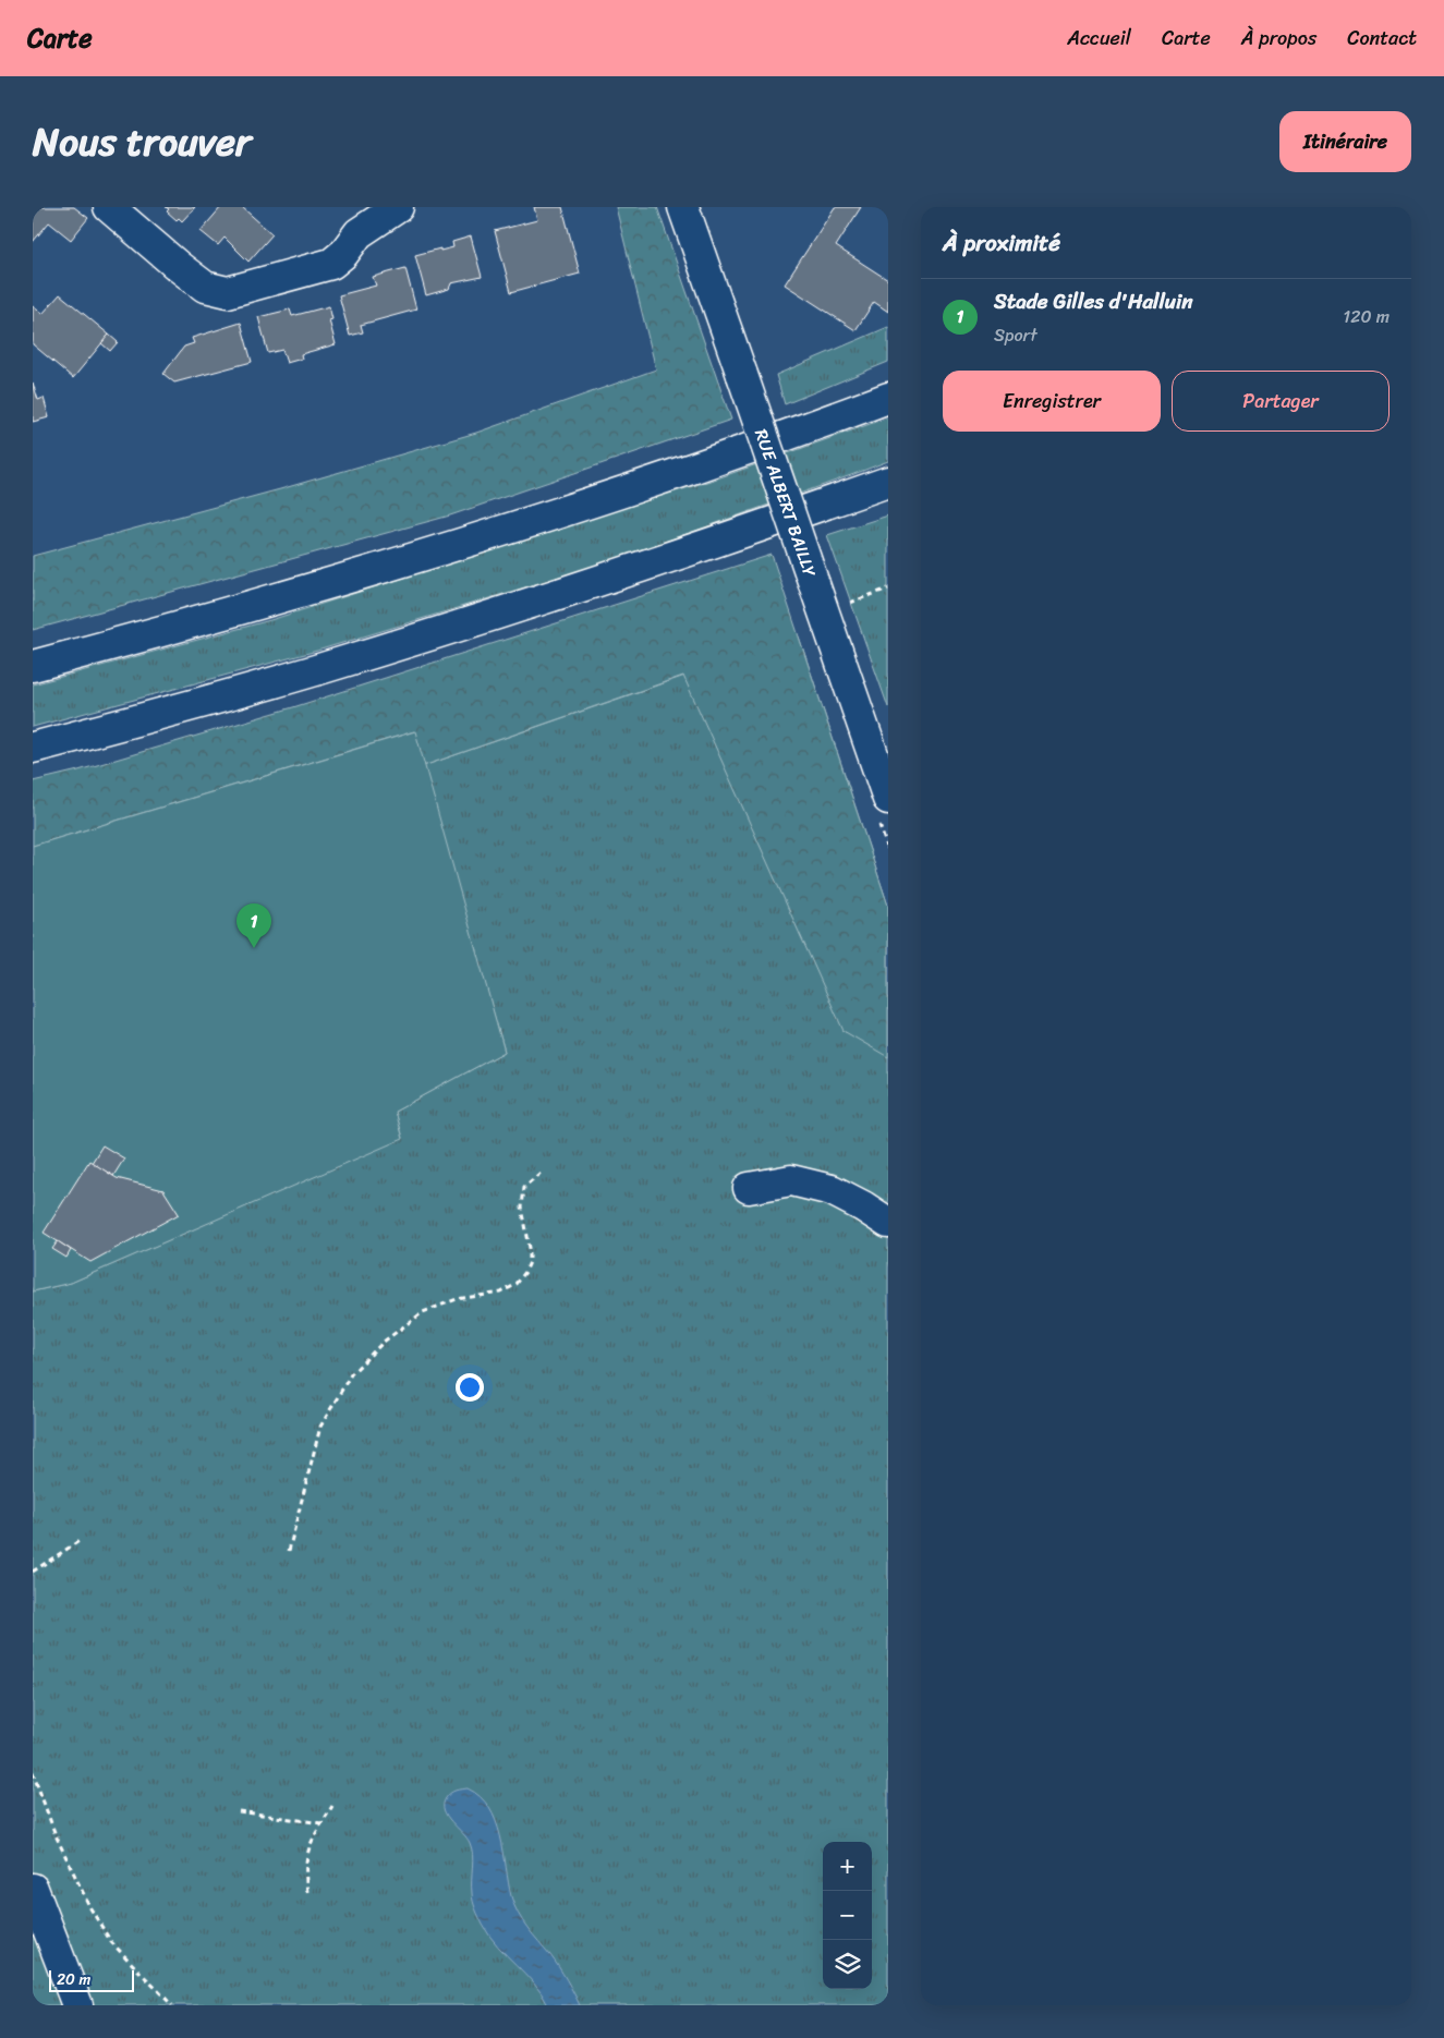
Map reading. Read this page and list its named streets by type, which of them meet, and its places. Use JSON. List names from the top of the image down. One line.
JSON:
{"streets":{"main road":["RUE ALBERT BAILLY"]},"scale_bar":"20 m","page":{"header":"Carte","nav":["Accueil","Carte","À propos","Contact"],"title":"Nous trouver","buttons":["Itinéraire",["Enregistrer","Partager"]],"heading":"À proximité","list":[{"mark":"1","name":"Stade Gilles d'Halluin","note":"Sport","value":"120 m"}],"pins":"1","map_buttons":["+","−"],"scale":"20 m"}}
